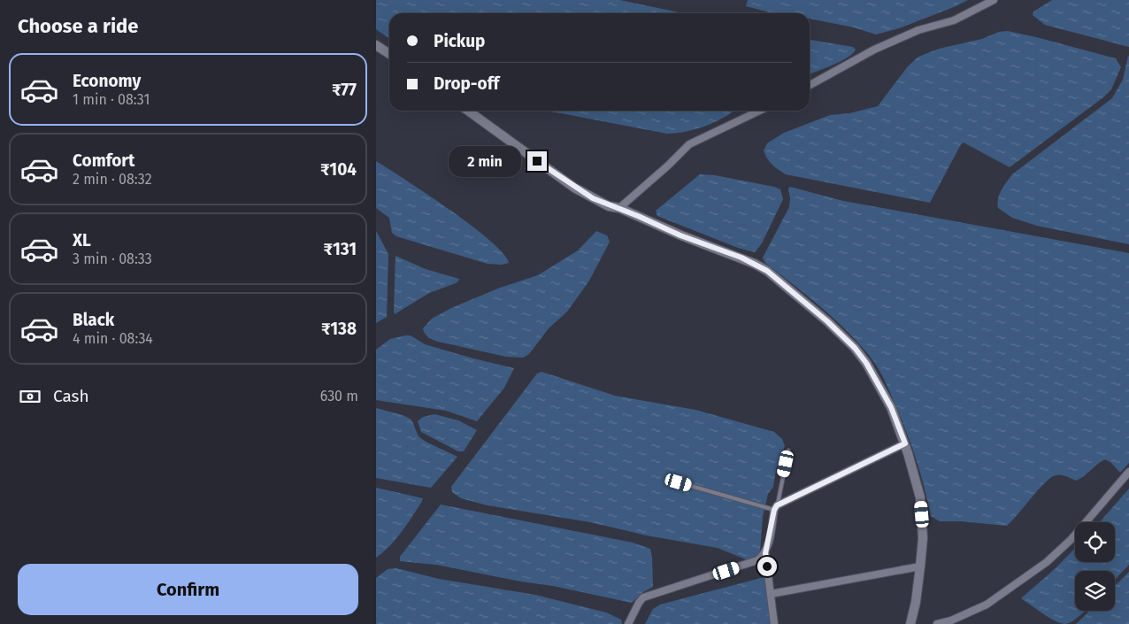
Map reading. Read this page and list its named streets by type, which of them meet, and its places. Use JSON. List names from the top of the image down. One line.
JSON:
{"page":{"heading":"Choose a ride","banner":["Pickup","Drop-off"],"list":[{"name":"Economy","note":"1 min · 08:31","value":"₹77"},{"name":"Comfort","note":"2 min · 08:32","value":"₹104"},{"name":"XL","note":"3 min · 08:33","value":"₹131"},{"name":"Black","note":"4 min · 08:34","value":"₹138"}],"bubble":"2 min","pay":["Cash","630 m"],"buttons":"Confirm"}}
